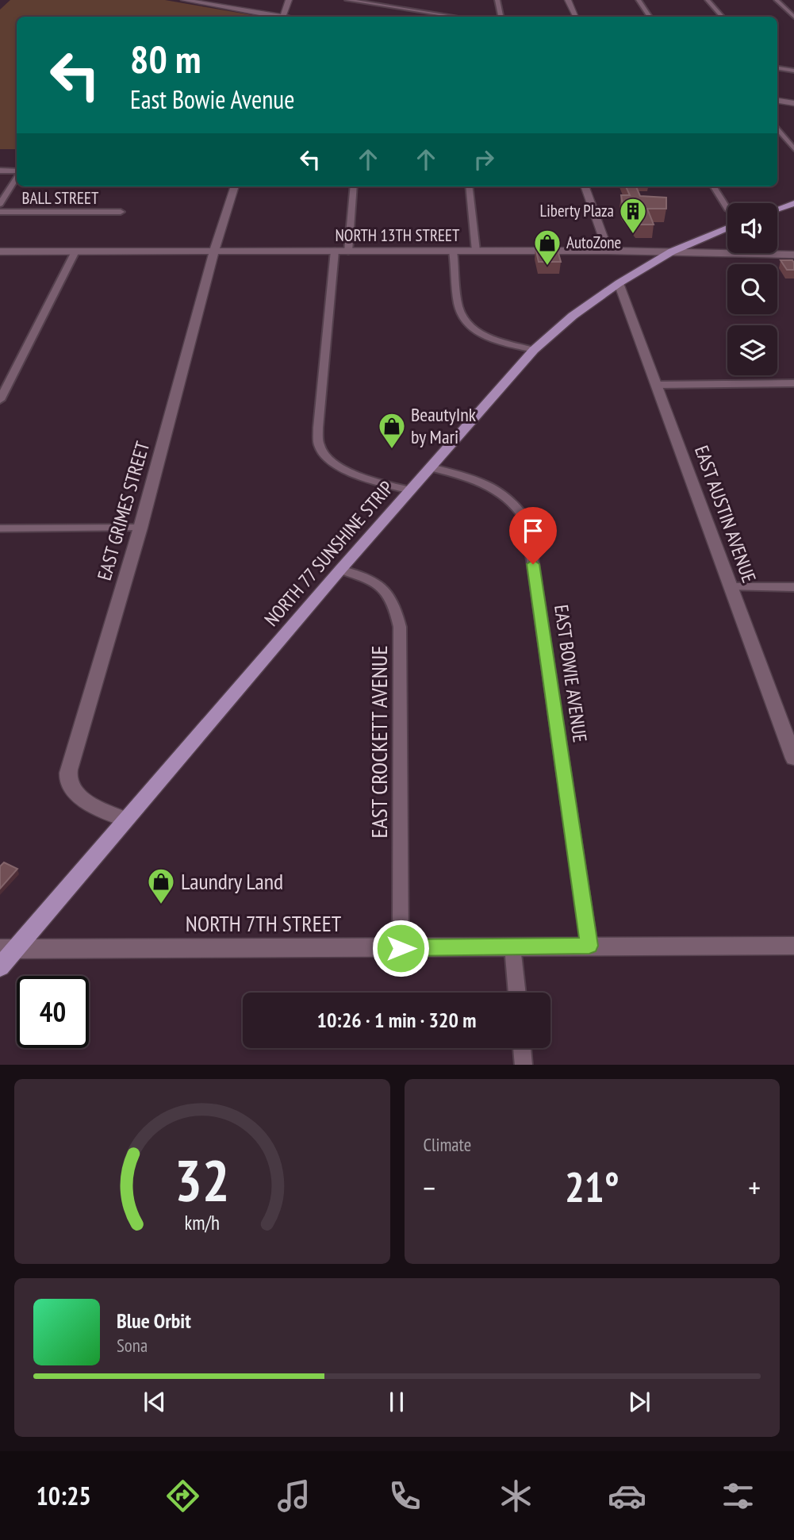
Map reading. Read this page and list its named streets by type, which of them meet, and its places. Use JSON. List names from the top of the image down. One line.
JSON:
{"streets":{"main road":["NORTH 77 SUNSHINE STRIP"],"street":["BALL STREET","NORTH 13TH STREET","EAST GRIMES STREET","EAST AUSTIN AVENUE","EAST BOWIE AVENUE","EAST CROCKETT AVENUE","NORTH 7TH STREET"]},"crossings":[["NORTH 13TH STREET","EAST GRIMES STREET"],["NORTH 13TH STREET","NORTH 77 SUNSHINE STRIP"],["EAST GRIMES STREET","NORTH 77 SUNSHINE STRIP"],["EAST AUSTIN AVENUE","NORTH 77 SUNSHINE STRIP"],["NORTH 77 SUNSHINE STRIP","EAST BOWIE AVENUE"],["NORTH 77 SUNSHINE STRIP","EAST CROCKETT AVENUE"],["NORTH 77 SUNSHINE STRIP","NORTH 7TH STREET"],["EAST BOWIE AVENUE","NORTH 7TH STREET"],["EAST CROCKETT AVENUE","NORTH 7TH STREET"]],"places":{"building":["Liberty Plaza"],"shop":["AutoZone","BeautyInk by Mari","Laundry Land"]},"page":{"turn":["80 m","East Bowie Avenue"],"limit":"40","trip":"10:26 · 1 min · 320 m","tile":"Climate","heat":["−","21°","+"],"song":["Blue Orbit","Sona"],"tabs":"10:25","gauge":["32","km/h"]}}
